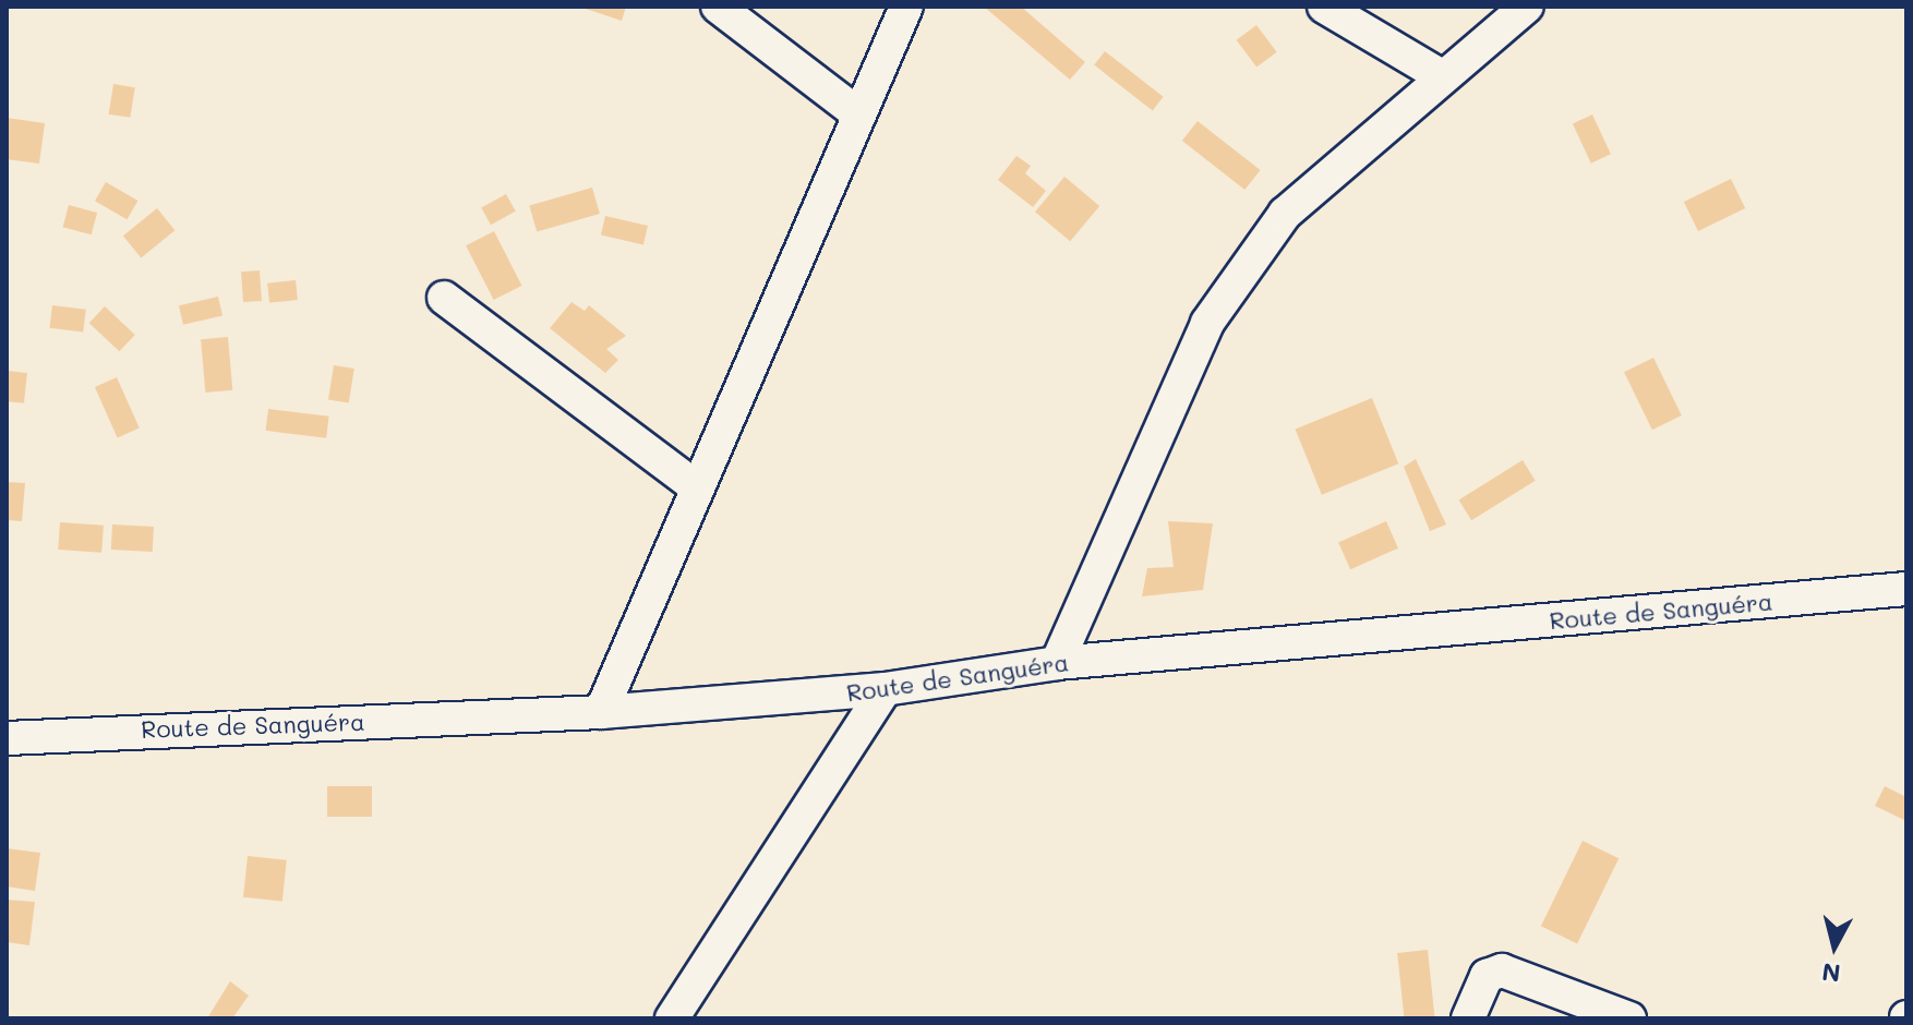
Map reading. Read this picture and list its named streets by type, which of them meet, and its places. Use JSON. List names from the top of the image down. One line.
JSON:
{"streets":{"street":["Route de Sanguéra"]},"north":"bottom"}
